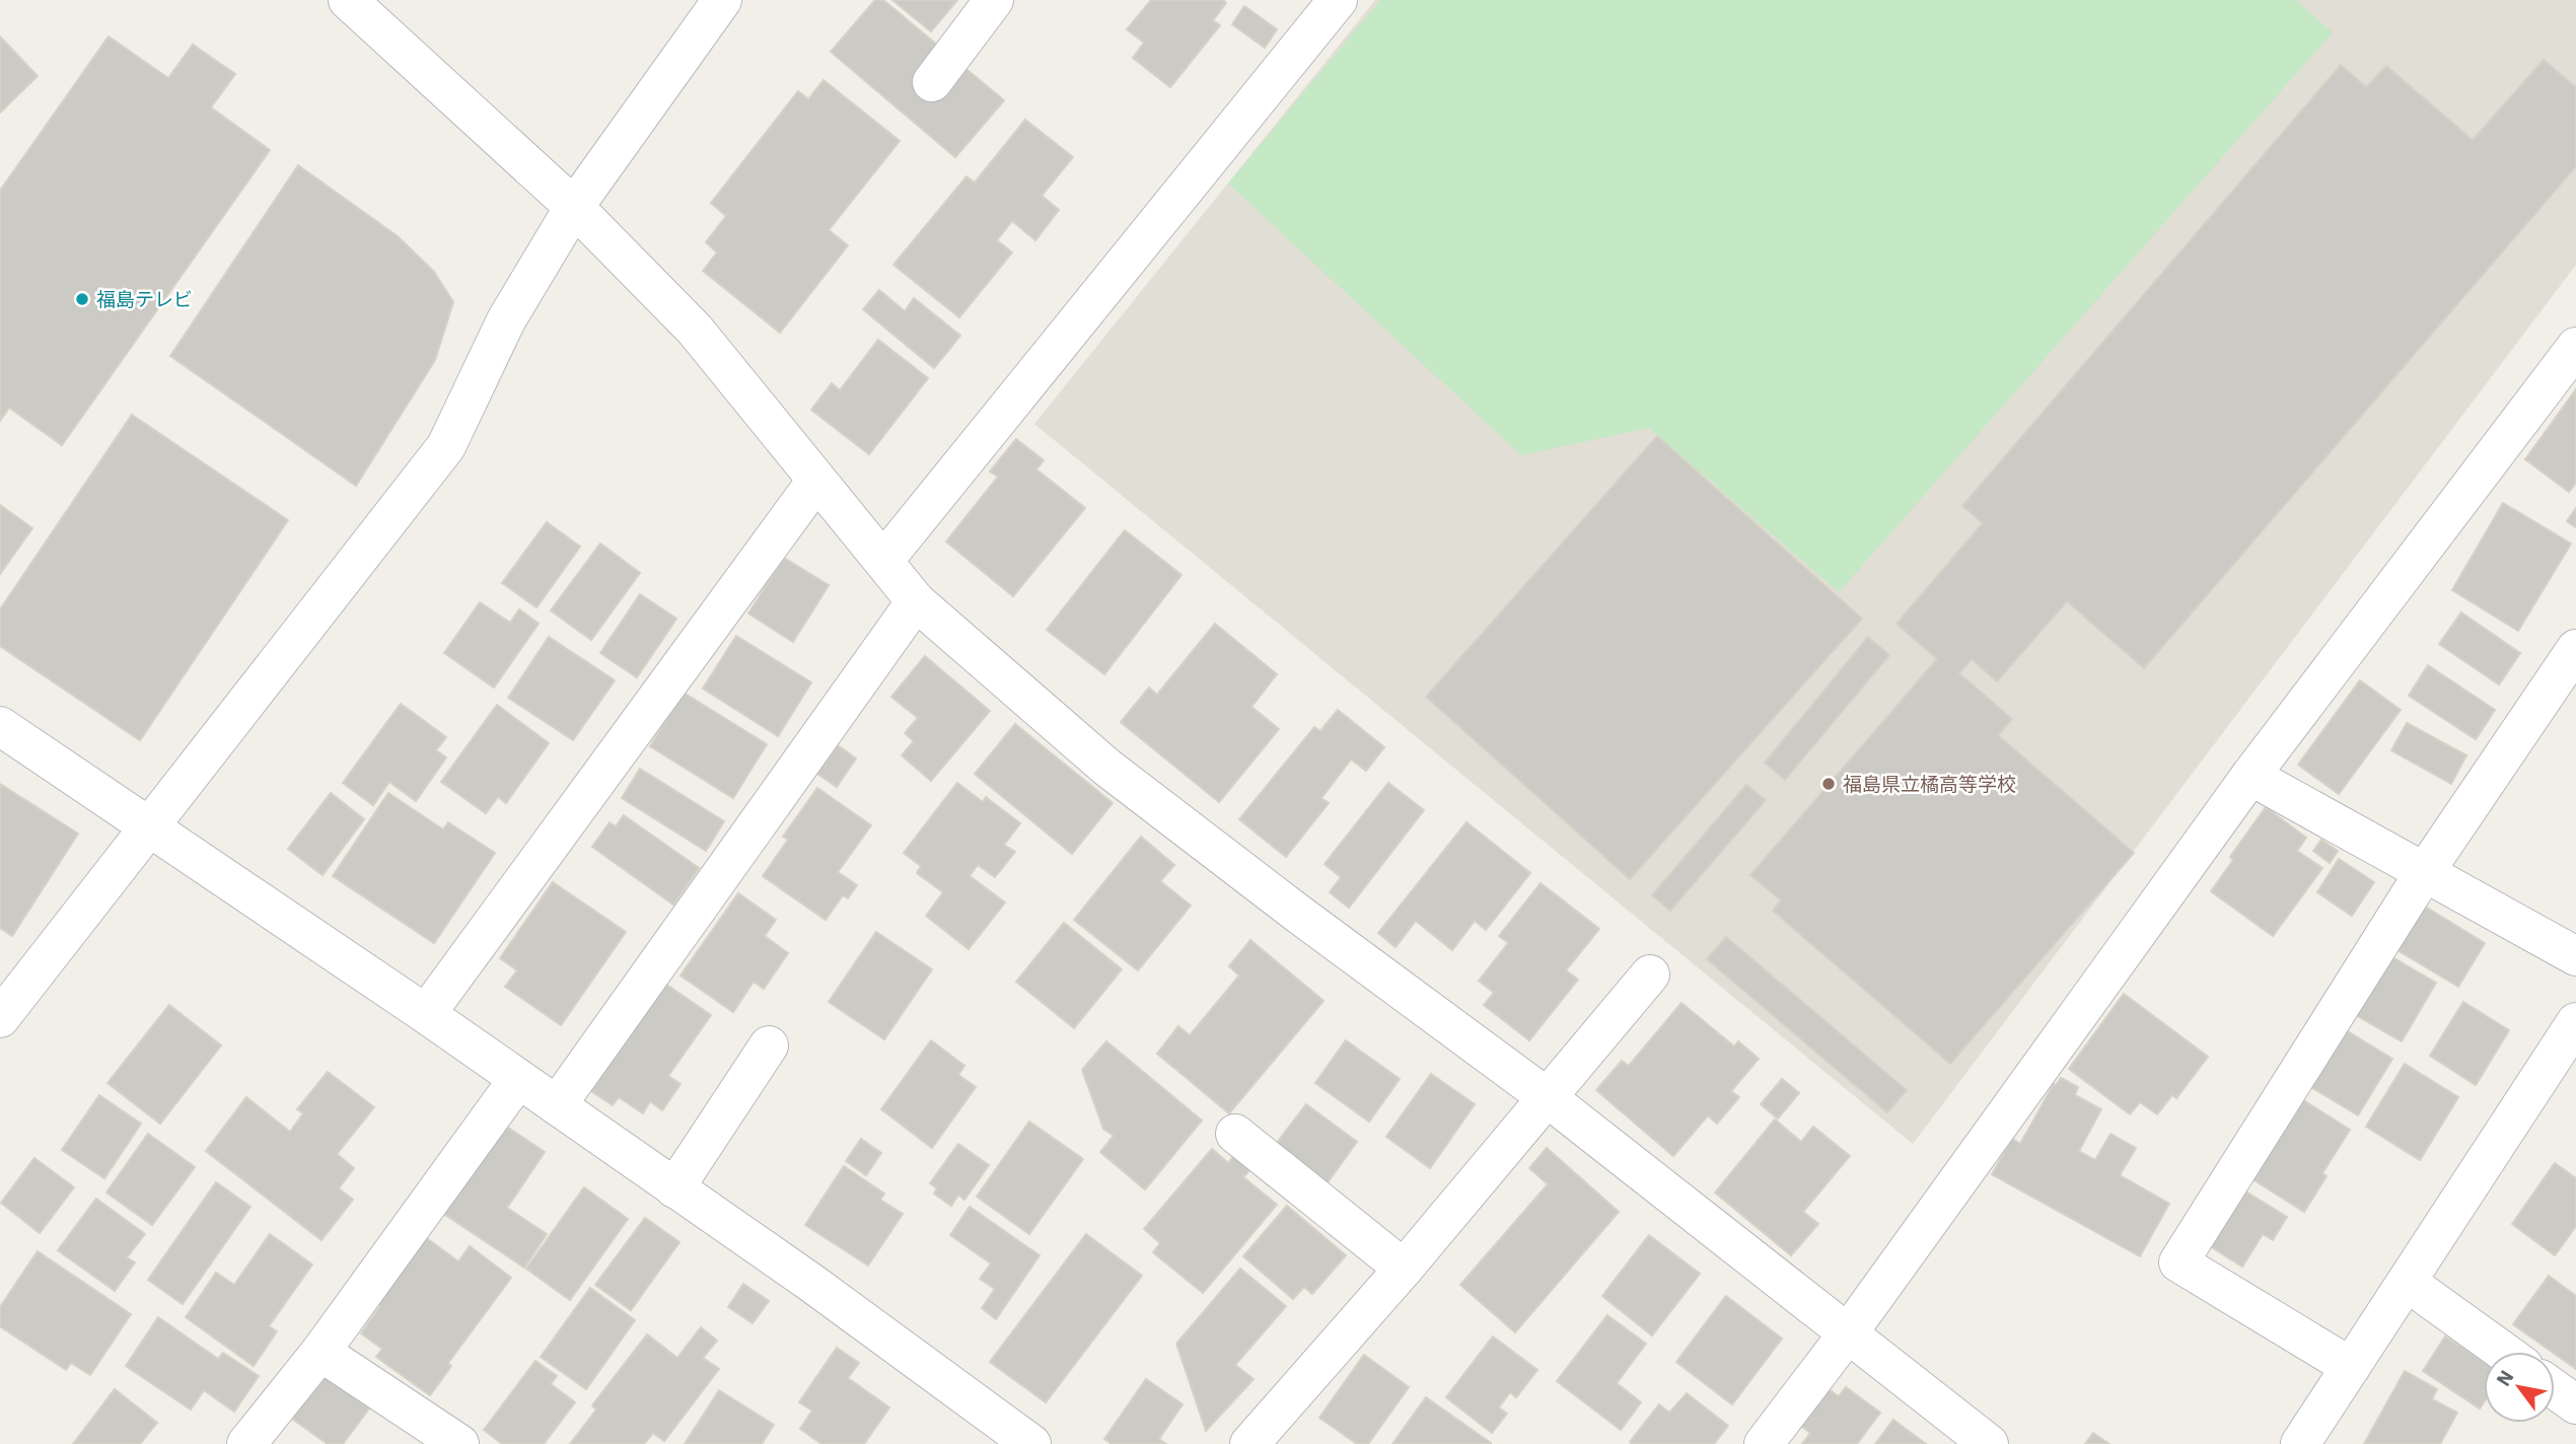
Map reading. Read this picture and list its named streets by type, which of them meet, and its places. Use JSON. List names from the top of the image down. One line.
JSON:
{"places":["福島テレビ","福島県立橘高等学校"],"north":"top left"}
